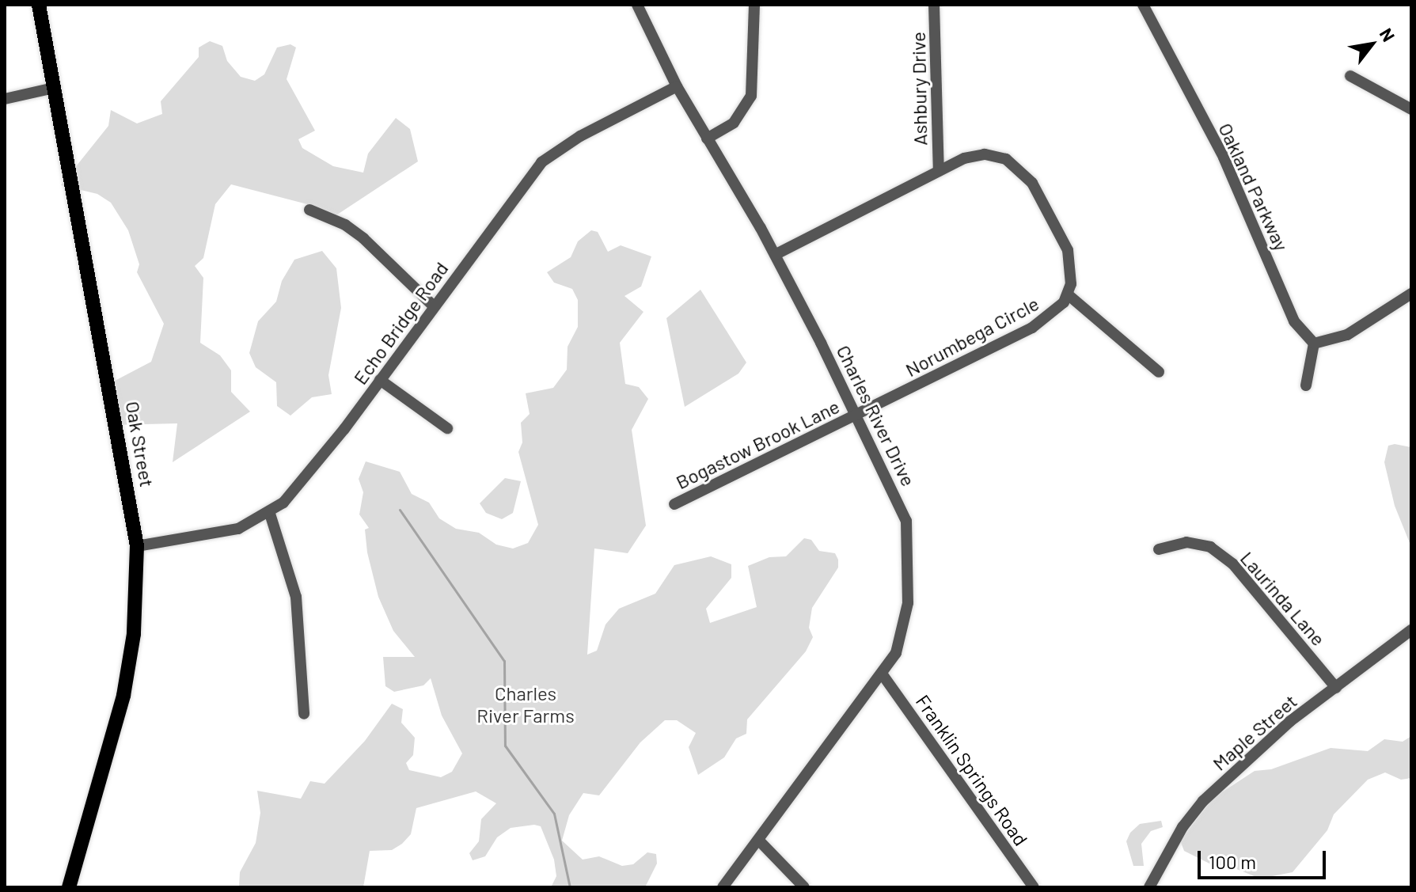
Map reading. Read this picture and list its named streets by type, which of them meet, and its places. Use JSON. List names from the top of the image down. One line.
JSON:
{"streets":{"main road":["Oak Street"],"street":["Ashbury Drive","Oakland Parkway","Echo Bridge Road","Norumbega Circle","Charles River Drive","Bogastow Brook Lane","Laurinda Lane","Maple Street","Franklin Springs Road"]},"crossings":[["Echo Bridge Road","Charles River Drive"],["Echo Bridge Road","Oak Street"],["Norumbega Circle","Charles River Drive"],["Norumbega Circle","Bogastow Brook Lane"],["Charles River Drive","Bogastow Brook Lane"],["Charles River Drive","Franklin Springs Road"],["Laurinda Lane","Maple Street"]],"parks":["Charles River Farms"],"scale_bar":"100 m","north":"top right"}
